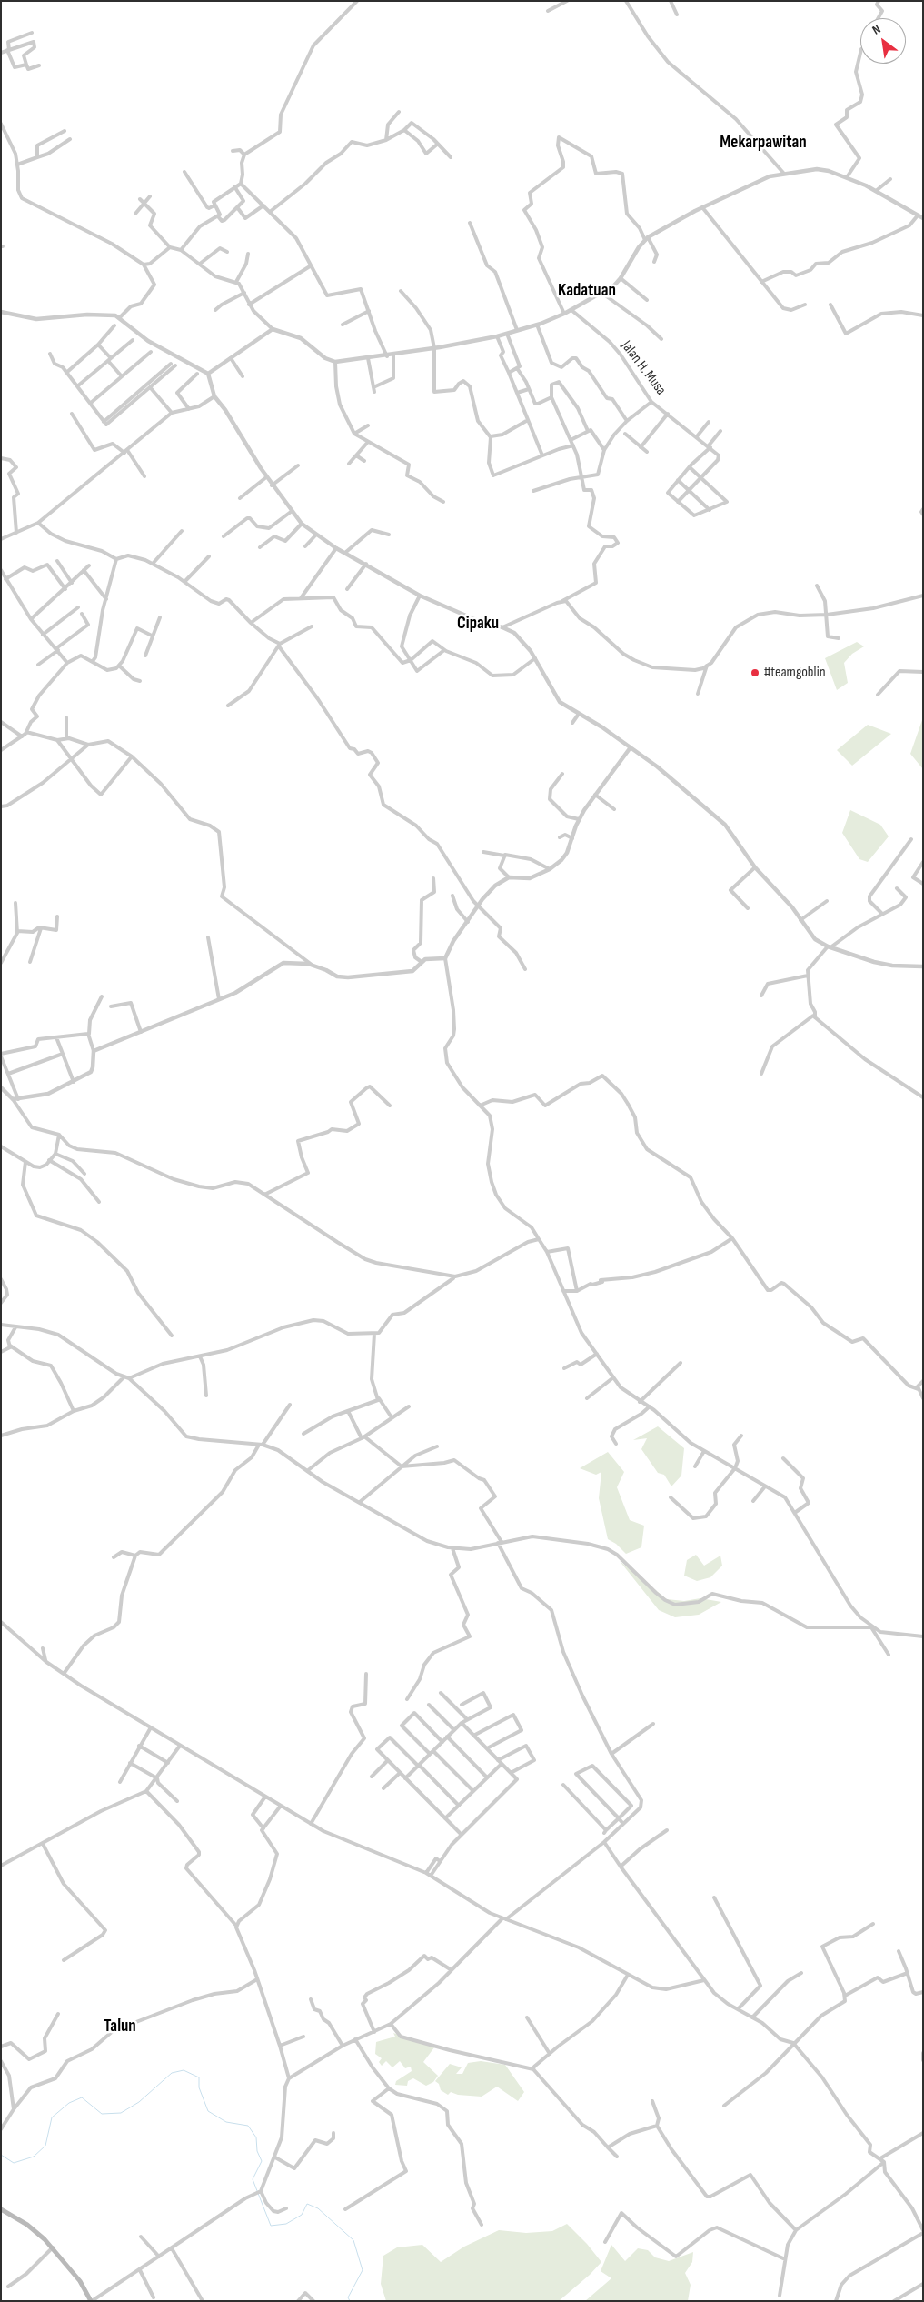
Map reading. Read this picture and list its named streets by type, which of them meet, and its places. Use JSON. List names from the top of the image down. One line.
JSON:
{"streets":{"street":["Jalan H. Musa"]},"districts":["Mekarpawitan","Kadatuan","Cipaku","Talun"],"places":["#teamgoblin"],"north":"top left"}
